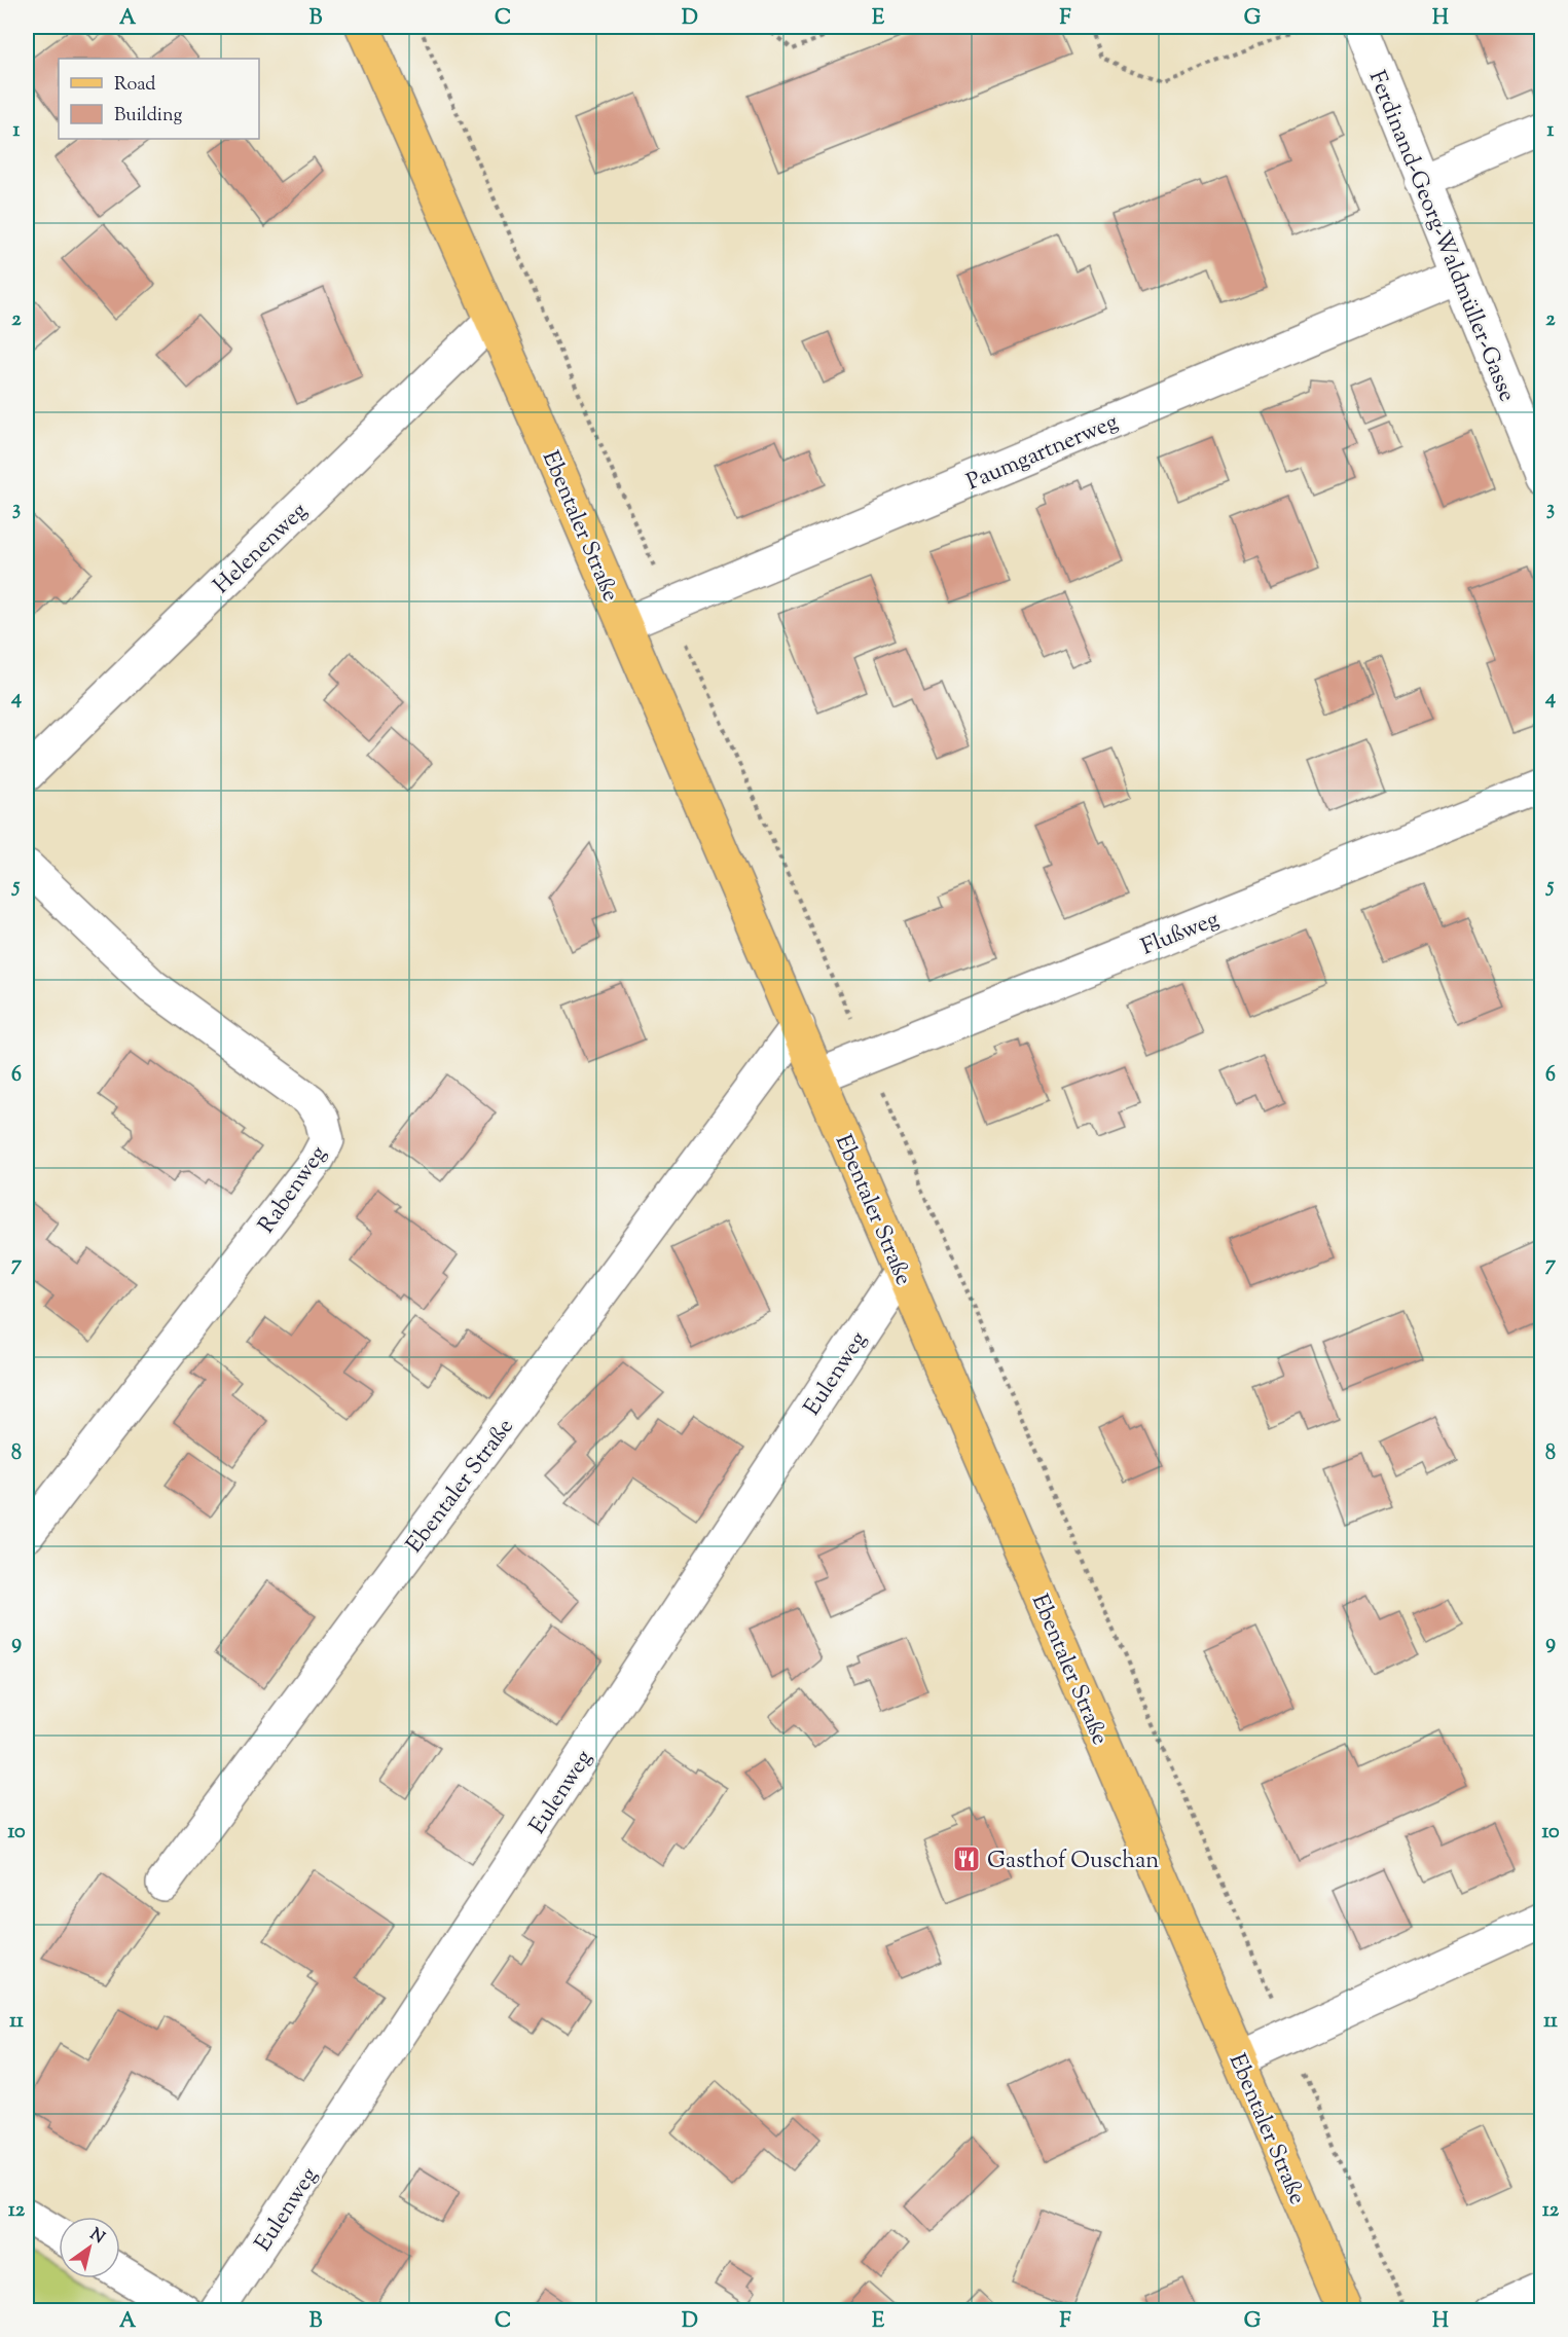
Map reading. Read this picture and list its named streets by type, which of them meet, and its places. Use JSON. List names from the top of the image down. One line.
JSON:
{"streets":{"main road":["Ebentaler Straße"],"street":["Ferdinand-Georg-Waldmüller-Gasse","Paumgartnerweg","Helenenweg","Flußweg","Rabenweg","Eulenweg"]},"crossings":[["Ferdinand-Georg-Waldmüller-Gasse","Paumgartnerweg"],["Paumgartnerweg","Ebentaler Straße"],["Ebentaler Straße","Helenenweg"],["Ebentaler Straße","Flußweg"],["Ebentaler Straße","Eulenweg"]],"places":{"restaurant":["Gasthof Ouschan"]},"legend":["Road","Building"],"north":"top right","grid":{"columns":["A","B","C","D","E","F","G","H"],"rows":["1","2","3","4","5","6","7","8","9","10","11","12"]}}
